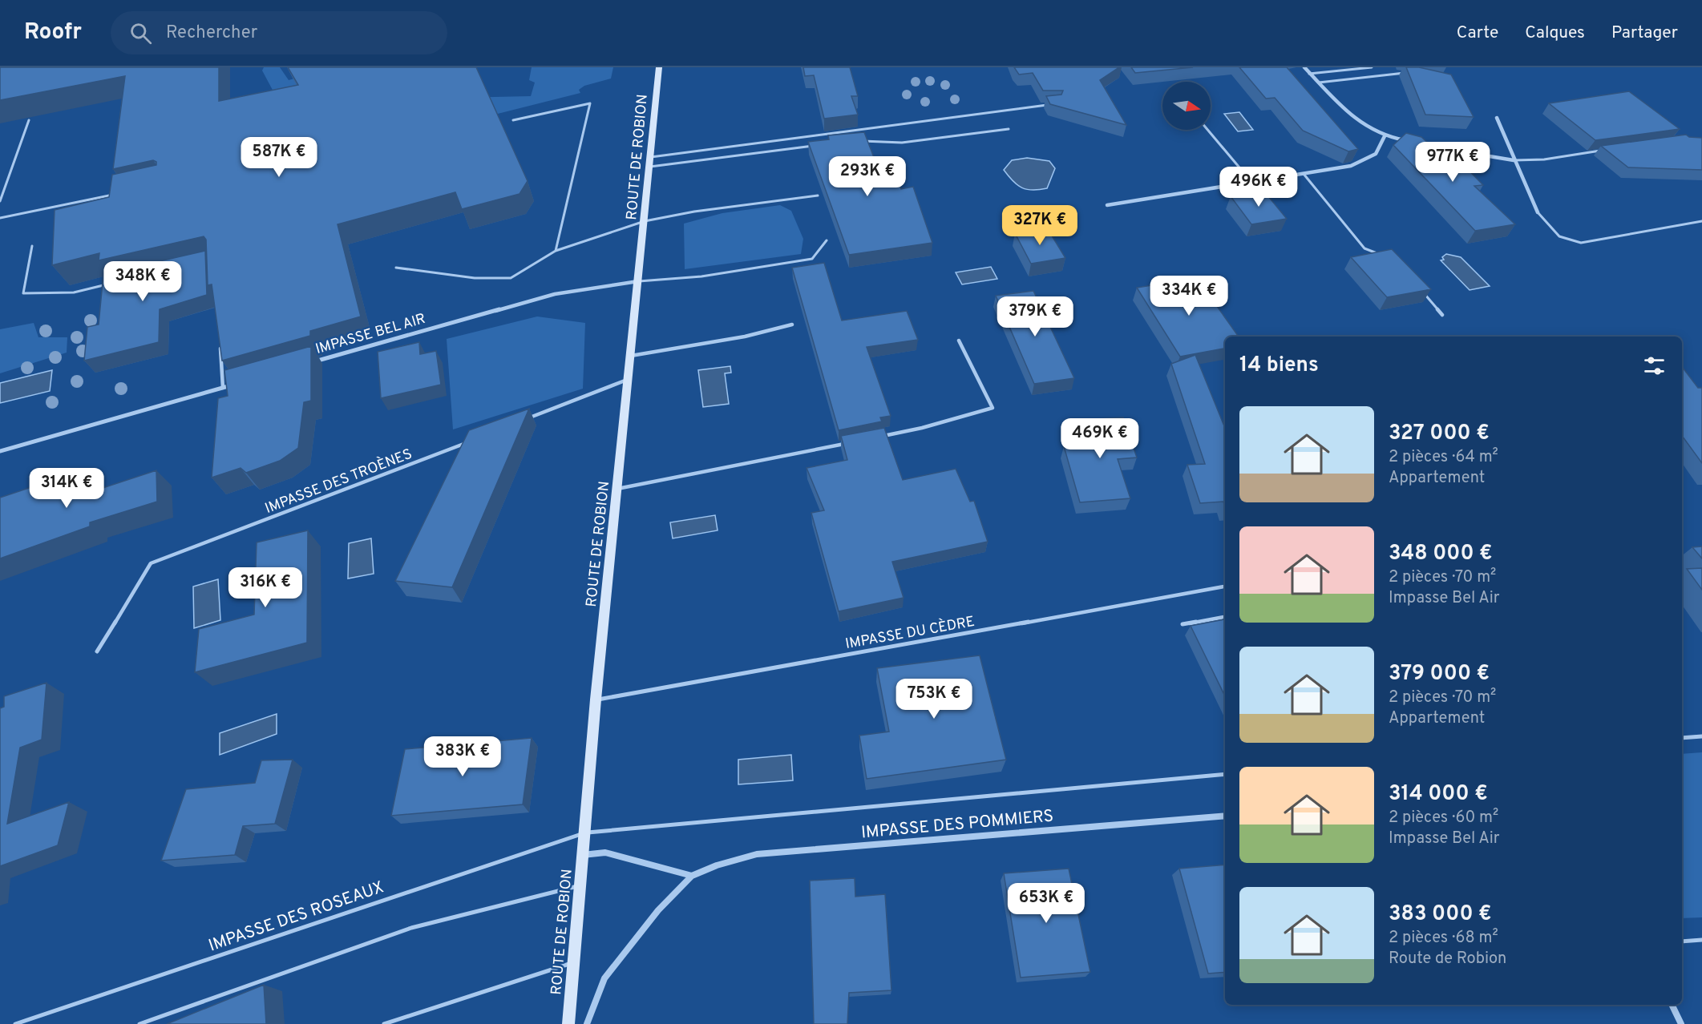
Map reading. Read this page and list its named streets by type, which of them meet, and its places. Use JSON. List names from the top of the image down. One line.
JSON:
{"streets":{"main road":["ROUTE DE ROBION"],"street":["IMPASSE BEL AIR","IMPASSE DES POMMIERS"],"lane":["IMPASSE DES TROÈNES","IMPASSE DU CÈDRE","IMPASSE DES ROSEAUX"]},"crossings":[["ROUTE DE ROBION","IMPASSE BEL AIR"],["ROUTE DE ROBION","IMPASSE DU CÈDRE"],["ROUTE DE ROBION","IMPASSE DES ROSEAUX"]],"north":"right","page":{"header":"Roofr","search":"Rechercher","nav":["Carte","Calques","Partager"],"price":["587K €","977K €","293K €","496K €","327K €","348K €","334K €","379K €","469K €","314K €","316K €","753K €","383K €","653K €"],"heading":"14 biens","list":[{"name":"327 000 €","note":"2 pièces · 64 m² · Appartement"},{"name":"348 000 €","note":"2 pièces · 70 m² · Impasse Bel Air"},{"name":"379 000 €","note":"2 pièces · 70 m² · Appartement"},{"name":"314 000 €","note":"2 pièces · 60 m² · Impasse Bel Air"},{"name":"383 000 €","note":"2 pièces · 68 m² · Route de Robion"}]}}
